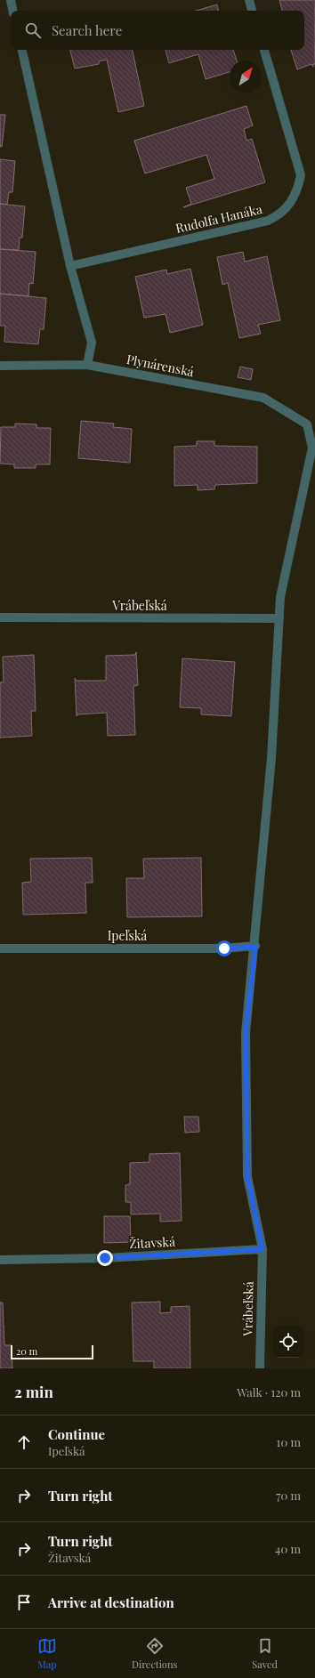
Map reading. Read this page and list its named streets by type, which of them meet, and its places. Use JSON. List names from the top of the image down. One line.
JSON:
{"streets":{"street":["Rudolfa Hanáka","Plynárenská","Vrábeľská","Ipeľská","Žitavská"]},"crossings":[["Plynárenská","Vrábeľská"],["Vrábeľská","Ipeľská"],["Vrábeľská","Žitavská"]],"scale_bar":"20 m","north":"top right","page":{"search":"Search here","scale":"20 m","heading":["2 min","Walk · 120 m"],"list":[["Continue","Ipeľská","10 m"],["Turn right","70 m"],["Turn right","Žitavská","40 m"],"Arrive at destination"],"nav":["Map","Directions","Saved"]}}
